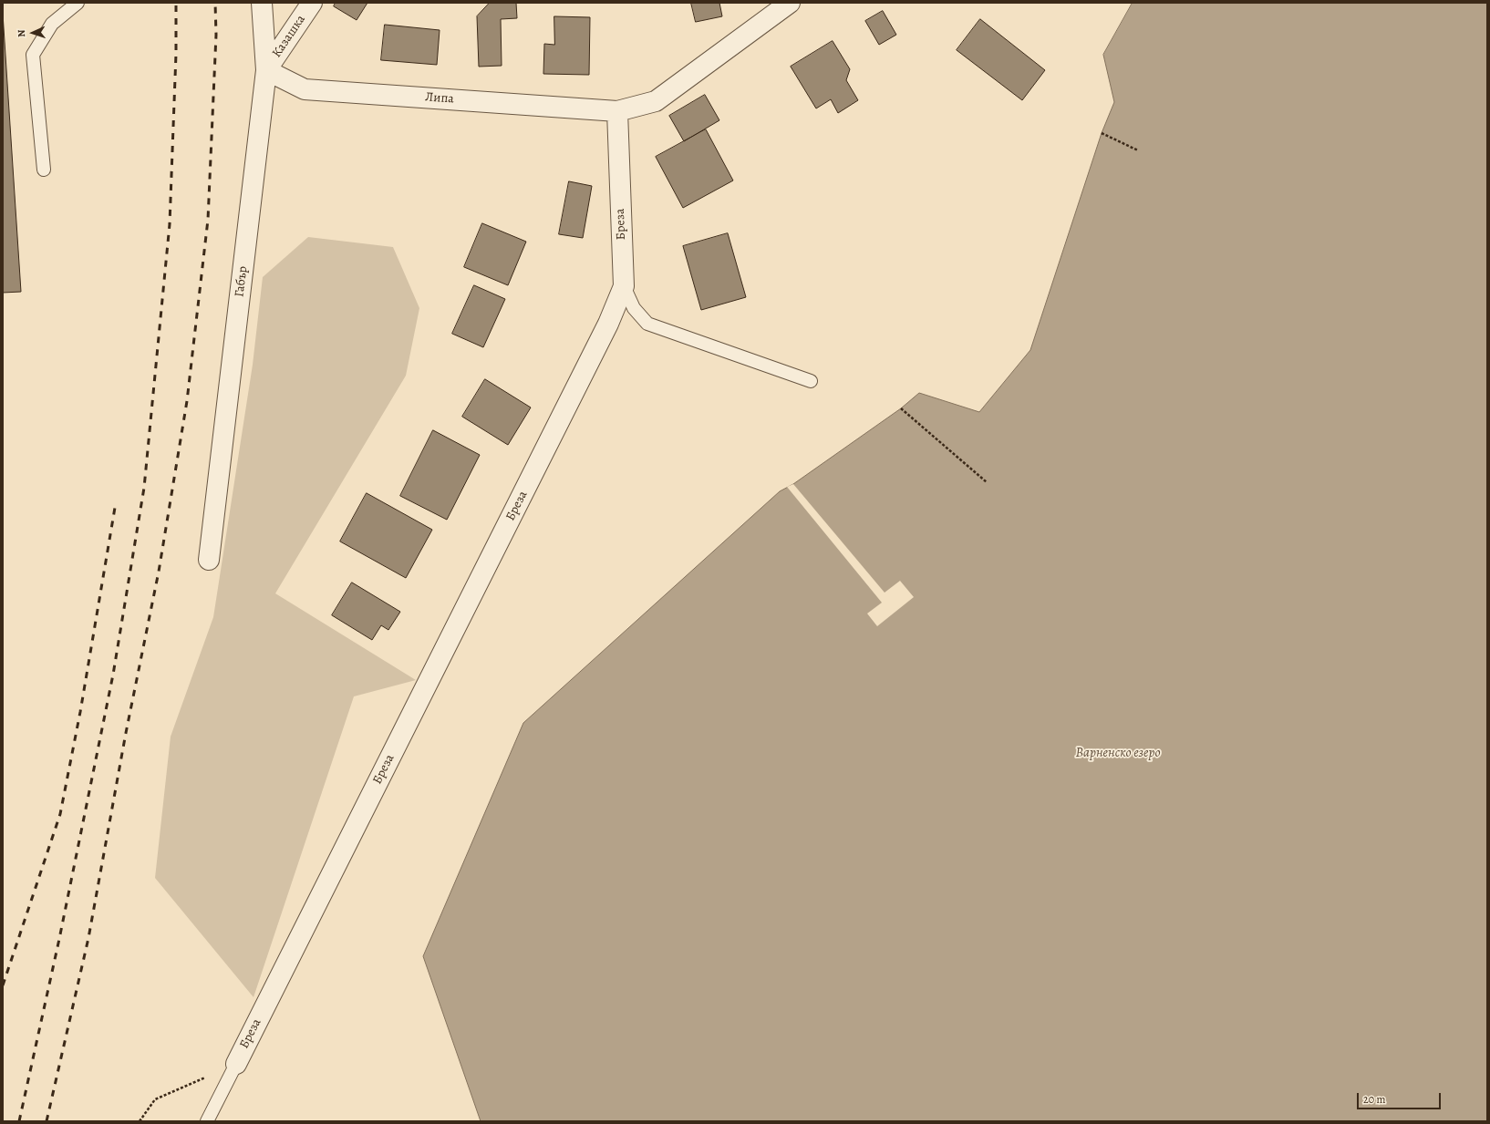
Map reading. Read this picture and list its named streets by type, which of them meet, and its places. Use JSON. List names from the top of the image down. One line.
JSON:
{"streets":{"street":["Казашка","Липа","Бреза","Габър"]},"crossings":[["Казашка","Липа"],["Казашка","Габър"],["Липа","Бреза"],["Липа","Габър"]],"water":["Варненско езеро"],"scale_bar":"20 m","north":"left"}
